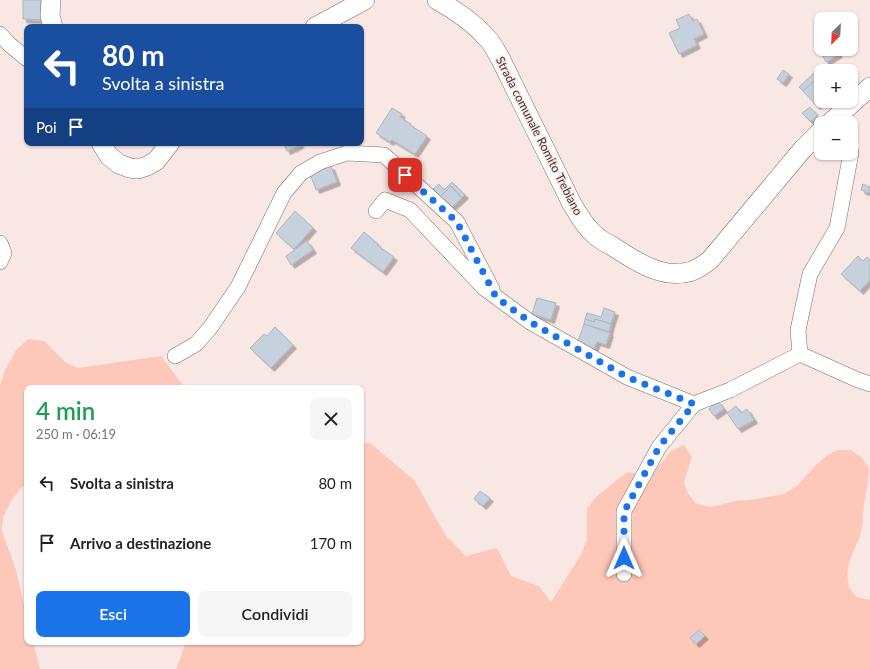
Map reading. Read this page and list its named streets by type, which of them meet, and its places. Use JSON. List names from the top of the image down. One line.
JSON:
{"streets":{"street":["Strada comunale Romito Trebiano"]},"north":"bottom left","page":{"map_buttons":["+","−"],"turn":["80 m","Svolta a sinistra"],"then":"Poi","heading":["4 min","250 m · 06:19"],"list":[{"name":"Svolta a sinistra","value":"80 m"},{"name":"Arrivo a destinazione","value":"170 m"}],"buttons":["Esci","Condividi"]}}
